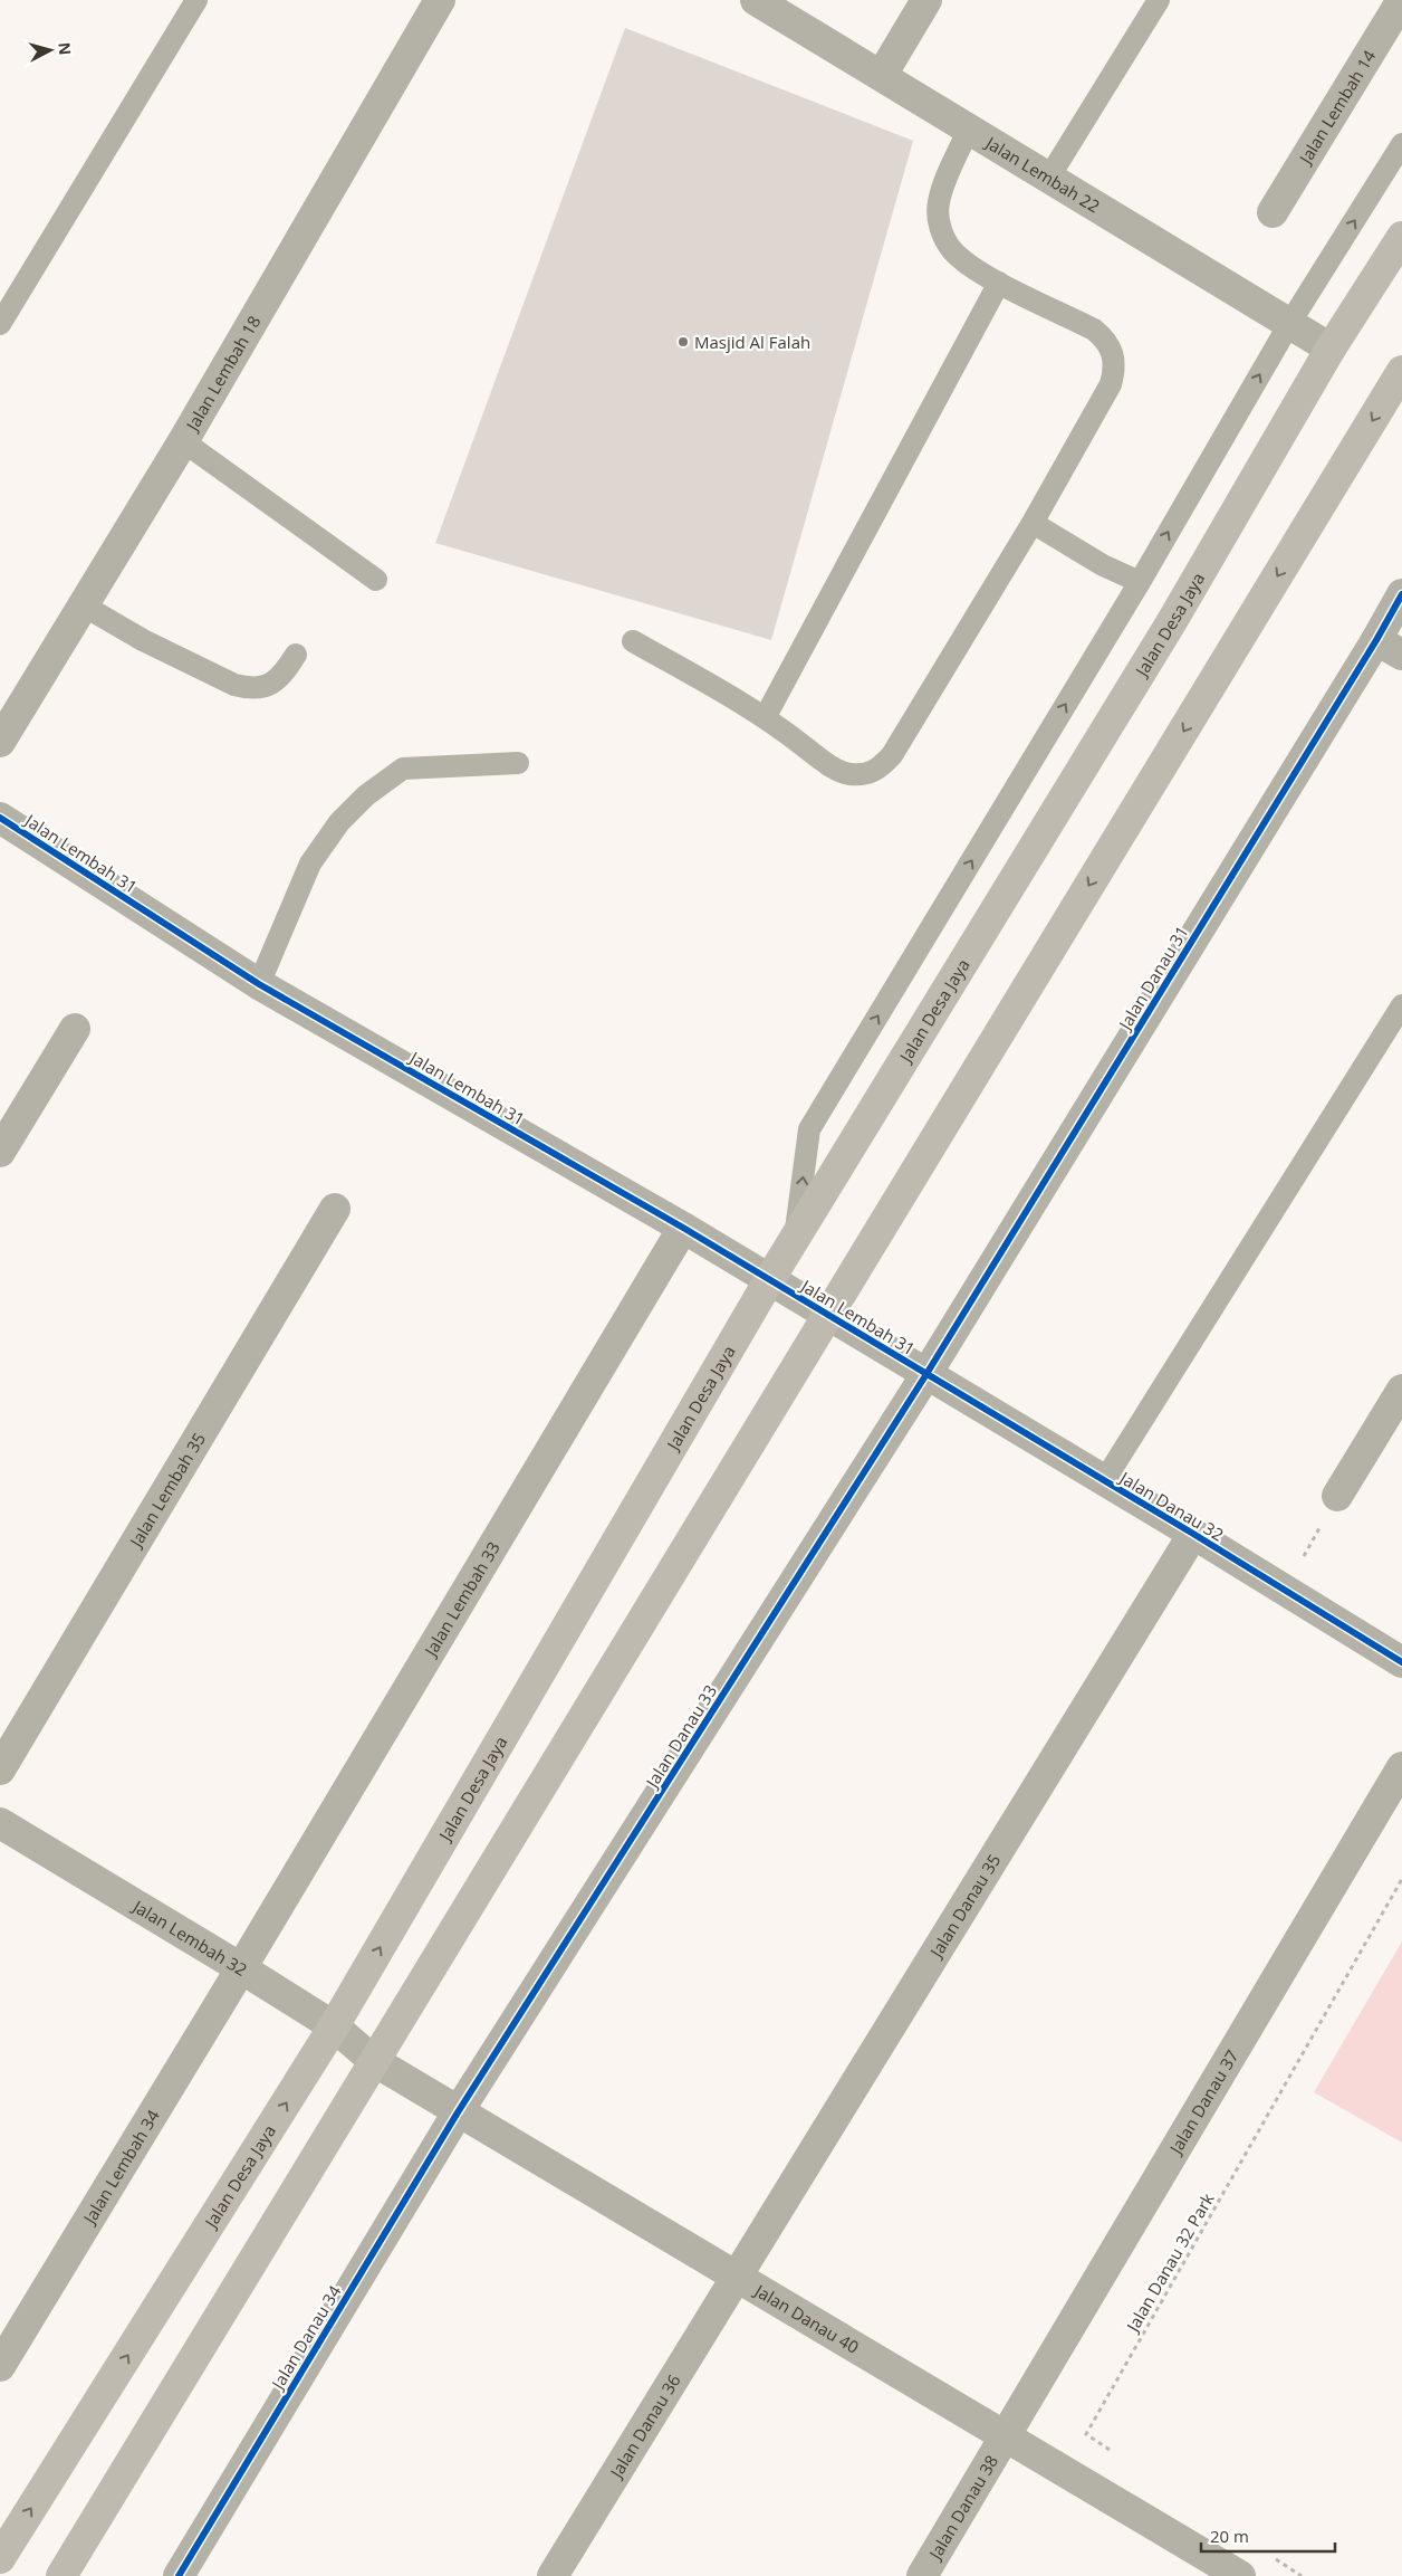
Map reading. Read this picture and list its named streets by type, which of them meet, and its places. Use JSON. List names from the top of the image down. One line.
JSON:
{"streets":{"main road":["Jalan Desa Jaya"],"street":["Jalan Lembah 14","Jalan Lembah 22","Jalan Lembah 18","Jalan Lembah 31","Jalan Danau 31","Jalan Lembah 35","Jalan Danau 32","Jalan Lembah 33","Jalan Danau 33","Jalan Danau 35","Jalan Lembah 32","Jalan Danau 37","Jalan Lembah 34","Jalan Danau 40","Jalan Danau 34","Jalan Danau 36","Jalan Danau 38"],"path":["Jalan Danau 32 Park"]},"crossings":[["Jalan Lembah 22","Jalan Desa Jaya"],["Jalan Desa Jaya","Jalan Lembah 31"],["Jalan Desa Jaya","Jalan Lembah 32"],["Jalan Lembah 31","Jalan Danau 31"],["Jalan Lembah 31","Jalan Danau 32"],["Jalan Lembah 31","Jalan Lembah 33"],["Jalan Lembah 31","Jalan Danau 33"],["Jalan Danau 31","Jalan Danau 32"],["Jalan Danau 31","Jalan Danau 33"],["Jalan Danau 32","Jalan Danau 33"],["Jalan Danau 32","Jalan Danau 35"],["Jalan Lembah 33","Jalan Lembah 32"],["Jalan Lembah 33","Jalan Lembah 34"],["Jalan Danau 33","Jalan Danau 40"],["Jalan Danau 33","Jalan Danau 34"],["Jalan Danau 35","Jalan Danau 40"],["Jalan Danau 35","Jalan Danau 36"],["Jalan Lembah 32","Jalan Lembah 34"],["Jalan Lembah 32","Jalan Danau 40"],["Jalan Danau 37","Jalan Danau 40"],["Jalan Danau 37","Jalan Danau 38"],["Jalan Danau 40","Jalan Danau 34"],["Jalan Danau 40","Jalan Danau 36"],["Jalan Danau 40","Jalan Danau 38"]],"places":["Masjid Al Falah"],"scale_bar":"20 m","north":"right"}
